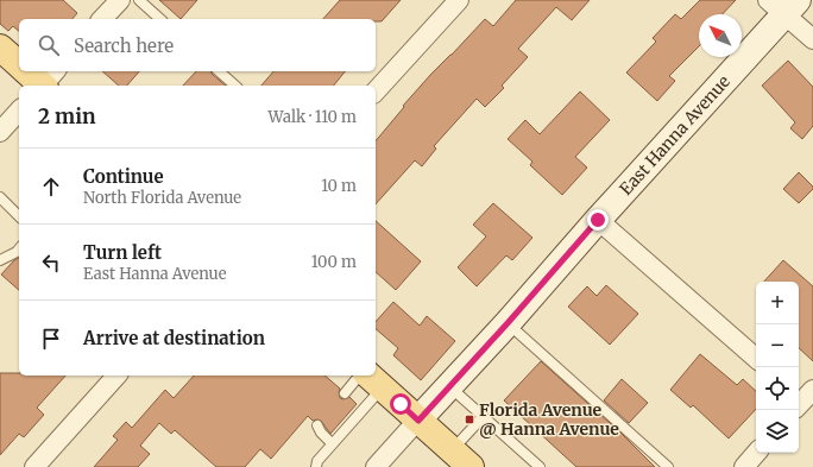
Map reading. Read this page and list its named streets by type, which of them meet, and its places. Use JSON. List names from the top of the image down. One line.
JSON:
{"streets":{"street":["East Hanna Avenue"]},"places":{"transit":["Florida Avenue @ Hanna Avenue"]},"north":"top left","page":{"search":"Search here","heading":["2 min","Walk · 110 m"],"list":[["Continue","North Florida Avenue","10 m"],["Turn left","East Hanna Avenue","100 m"],"Arrive at destination"],"map_buttons":["+","−"]}}
